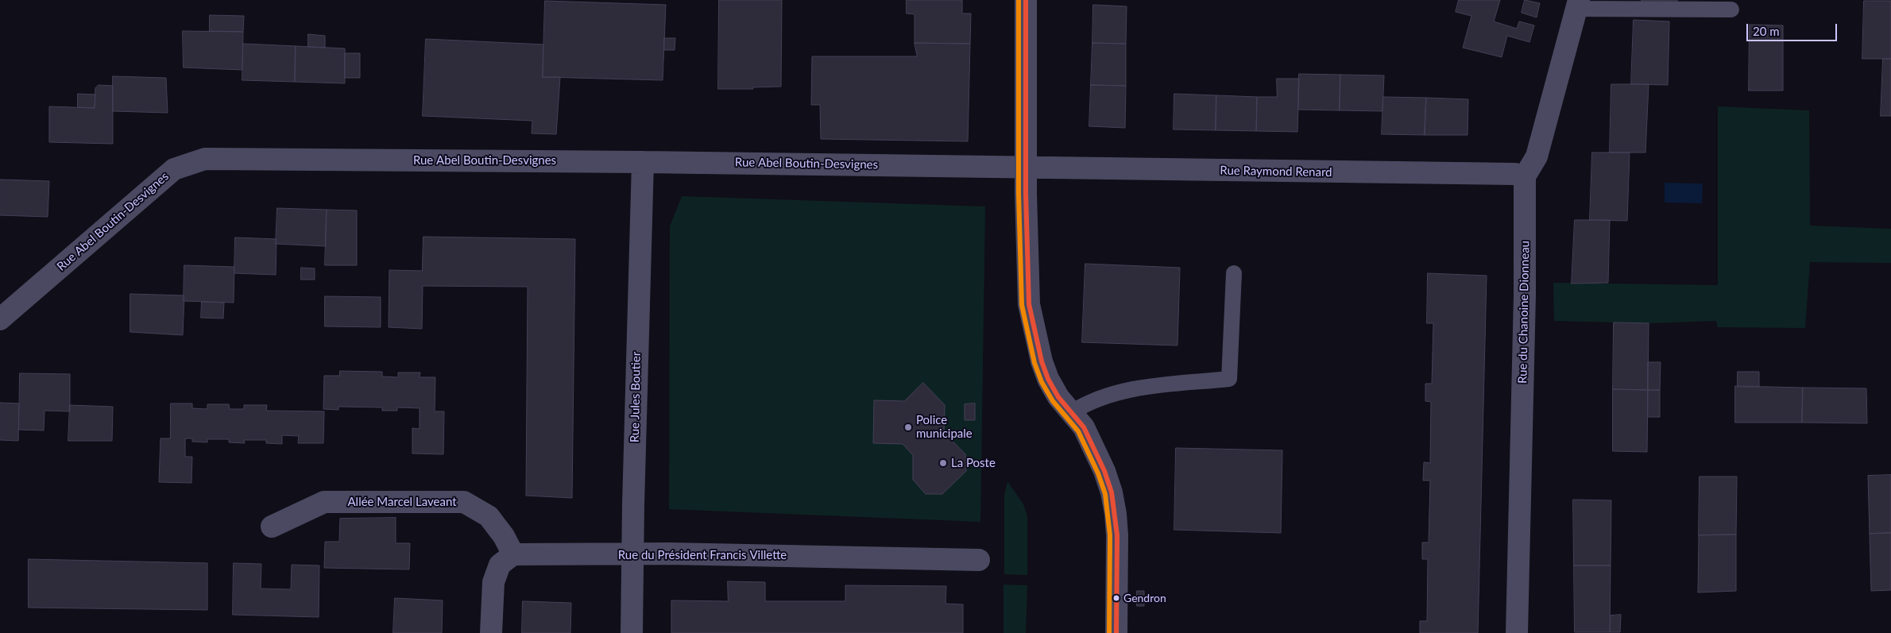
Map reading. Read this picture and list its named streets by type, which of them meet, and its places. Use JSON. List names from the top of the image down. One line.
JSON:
{"streets":{"street":["Rue Abel Boutin-Desvignes","Rue Raymond Renard","Rue du Chanoine Dionneau","Rue Jules Boutier","Allée Marcel Laveant","Rue du Président Francis Villette"]},"crossings":[["Rue Abel Boutin-Desvignes","Rue Raymond Renard"],["Rue Abel Boutin-Desvignes","Rue Jules Boutier"],["Rue Raymond Renard","Rue du Chanoine Dionneau"],["Rue Jules Boutier","Rue du Président Francis Villette"],["Allée Marcel Laveant","Rue du Président Francis Villette"]],"places":["Police municipale","La Poste","Gendron"],"scale_bar":"20 m"}
